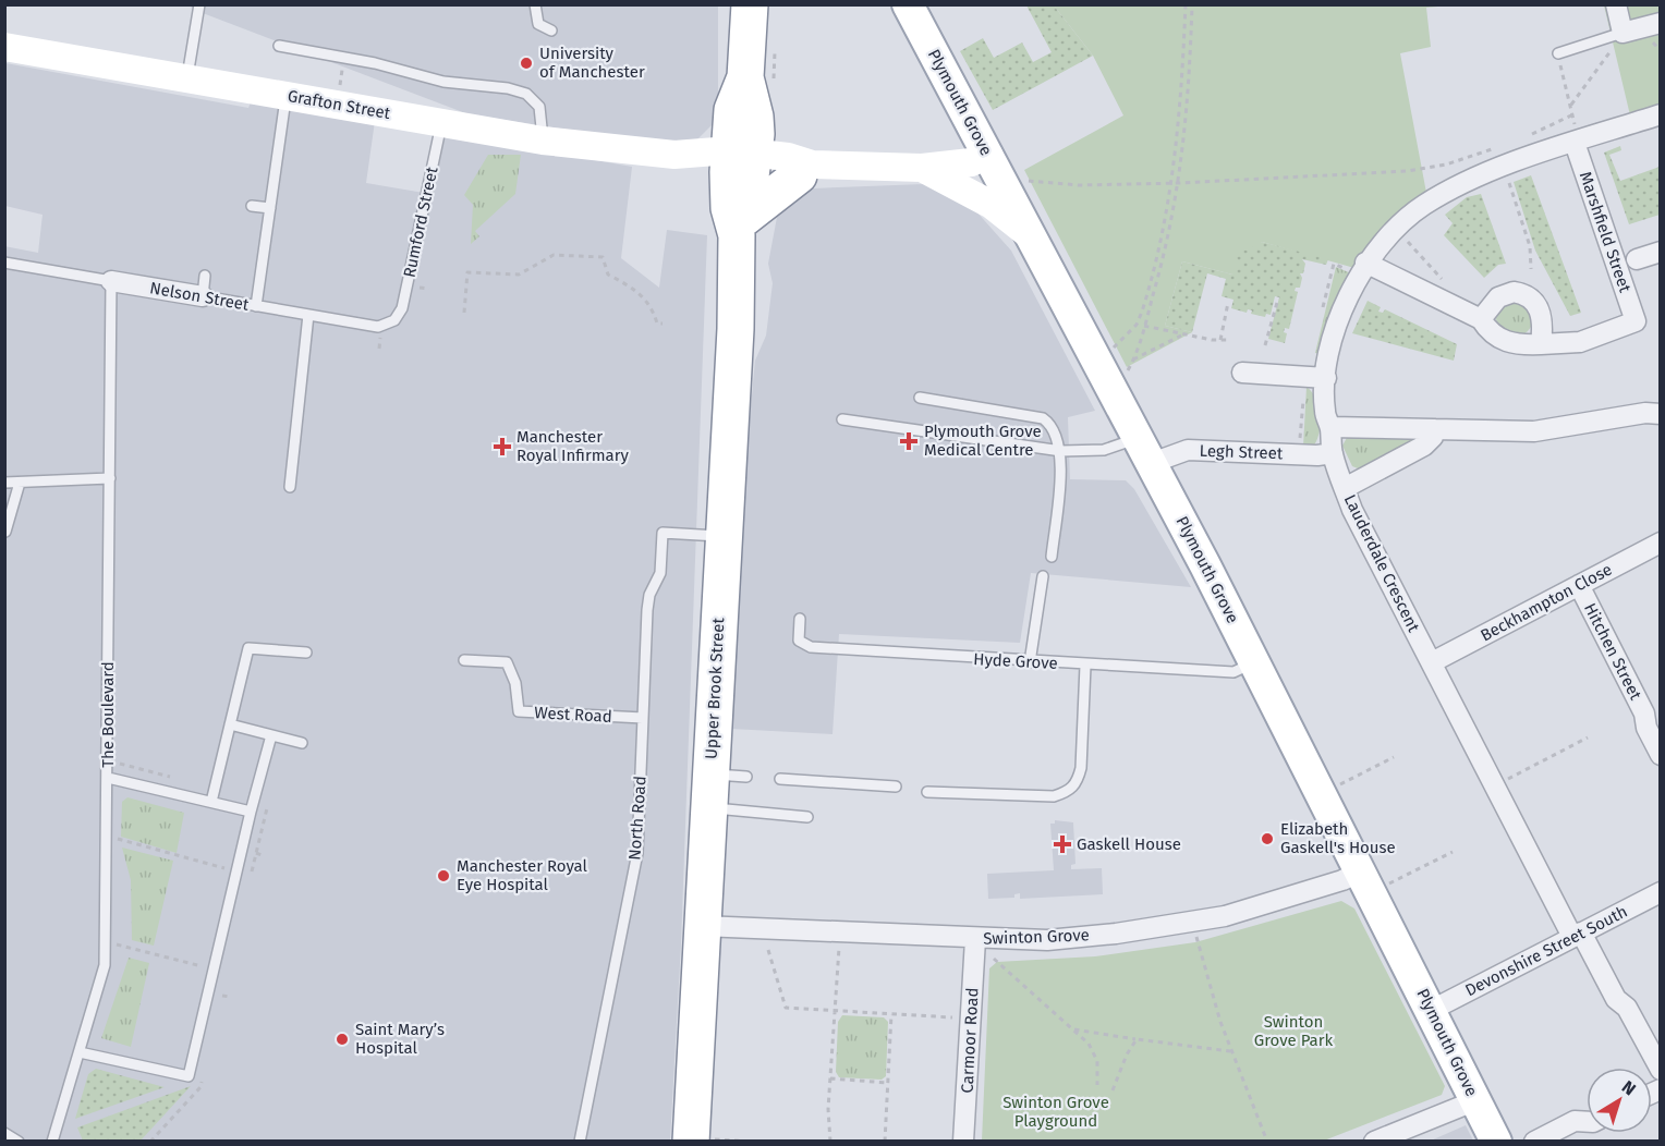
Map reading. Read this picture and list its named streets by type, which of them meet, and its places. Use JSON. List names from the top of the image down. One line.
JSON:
{"streets":{"highway":["Upper Brook Street"],"main road":["Plymouth Grove"],"street":["Grafton Street","Marshfield Street","Nelson Street","Legh Street","Lauderdale Crescent","Beckhampton Close","Hitchen Street","Swinton Grove","Devonshire Street South","Carmoor Road"],"lane":["Rumford Street","Hyde Grove","The Boulevard","West Road","North Road"]},"crossings":[["Plymouth Grove","Grafton Street"],["Plymouth Grove","Legh Street"],["Plymouth Grove","Hyde Grove"],["Plymouth Grove","Swinton Grove"],["Plymouth Grove","Devonshire Street South"],["Grafton Street","Rumford Street"],["Grafton Street","Upper Brook Street"],["Rumford Street","Nelson Street"],["Marshfield Street","Lauderdale Crescent"],["Nelson Street","The Boulevard"],["Legh Street","Lauderdale Crescent"],["Lauderdale Crescent","Beckhampton Close"],["Lauderdale Crescent","Devonshire Street South"],["Beckhampton Close","Hitchen Street"],["Upper Brook Street","North Road"],["Upper Brook Street","Swinton Grove"],["West Road","North Road"],["Swinton Grove","Carmoor Road"]],"parks":["Swinton Grove Park","Swinton Grove Playground"],"places":{"other":["University of Manchester","Elizabeth Gaskell's House","Manchester Royal Eye Hospital","Saint Mary’s Hospital"],"health":["Plymouth Grove Medical Centre","Manchester Royal Infirmary","Gaskell House"]},"north":"top right"}
